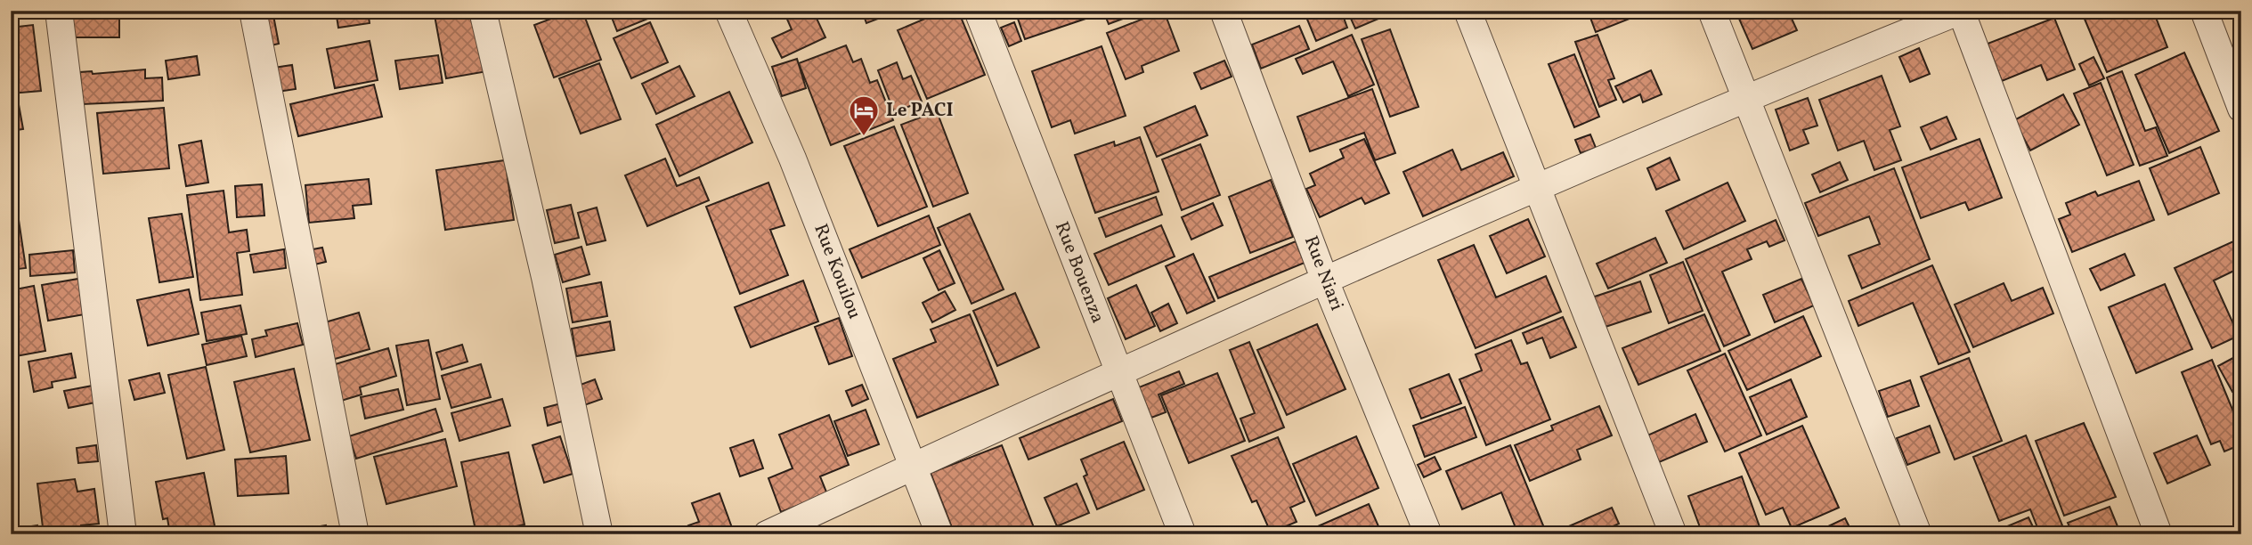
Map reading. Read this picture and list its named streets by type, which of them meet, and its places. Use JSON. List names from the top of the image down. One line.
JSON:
{"streets":{"street":["Rue Kouilou","Rue Bouenza","Rue Niari"]},"places":{"hotel":["Le PACI"]}}
